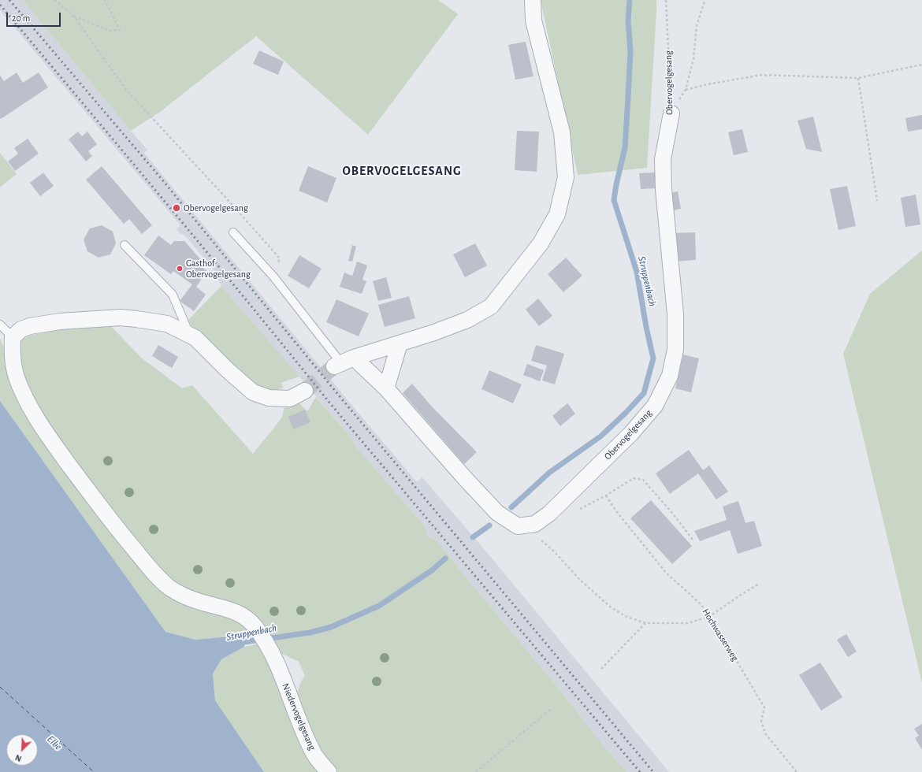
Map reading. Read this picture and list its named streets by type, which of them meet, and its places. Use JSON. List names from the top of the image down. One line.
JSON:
{"streets":{"street":["Obervogelgesang","Niedervogelgesang"],"path":["Hochwasserweg"]},"districts":["OBERVOGELGESANG"],"water":["Struppenbach","Elbe"],"places":["Obervogelgesang","Gasthof Obervogelgesang"],"scale_bar":"20 m","north":"bottom left"}
